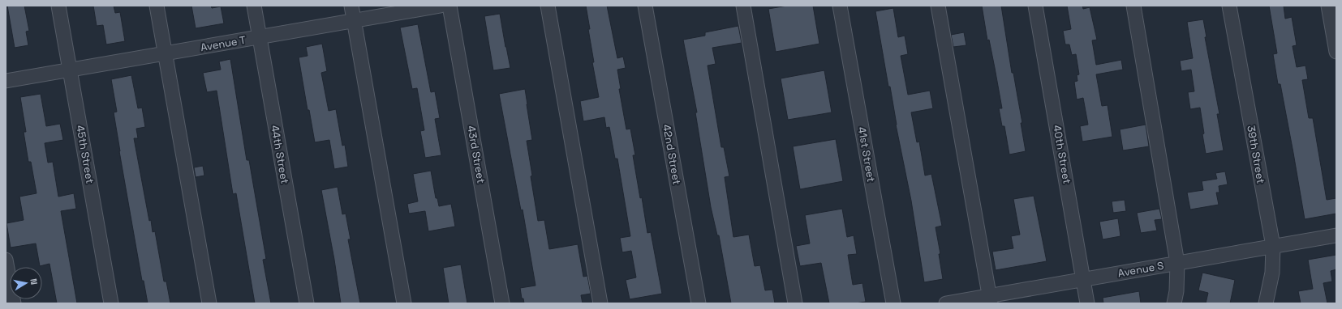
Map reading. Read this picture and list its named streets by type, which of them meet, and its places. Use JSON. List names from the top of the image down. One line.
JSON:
{"streets":{"street":["Avenue T","45th Street","44th Street","43rd Street","42nd Street","41st Street","40th Street","39th Street","Avenue S"]},"crossings":[["Avenue T","45th Street"],["Avenue T","44th Street"],["40th Street","Avenue S"],["39th Street","Avenue S"]],"north":"right"}
